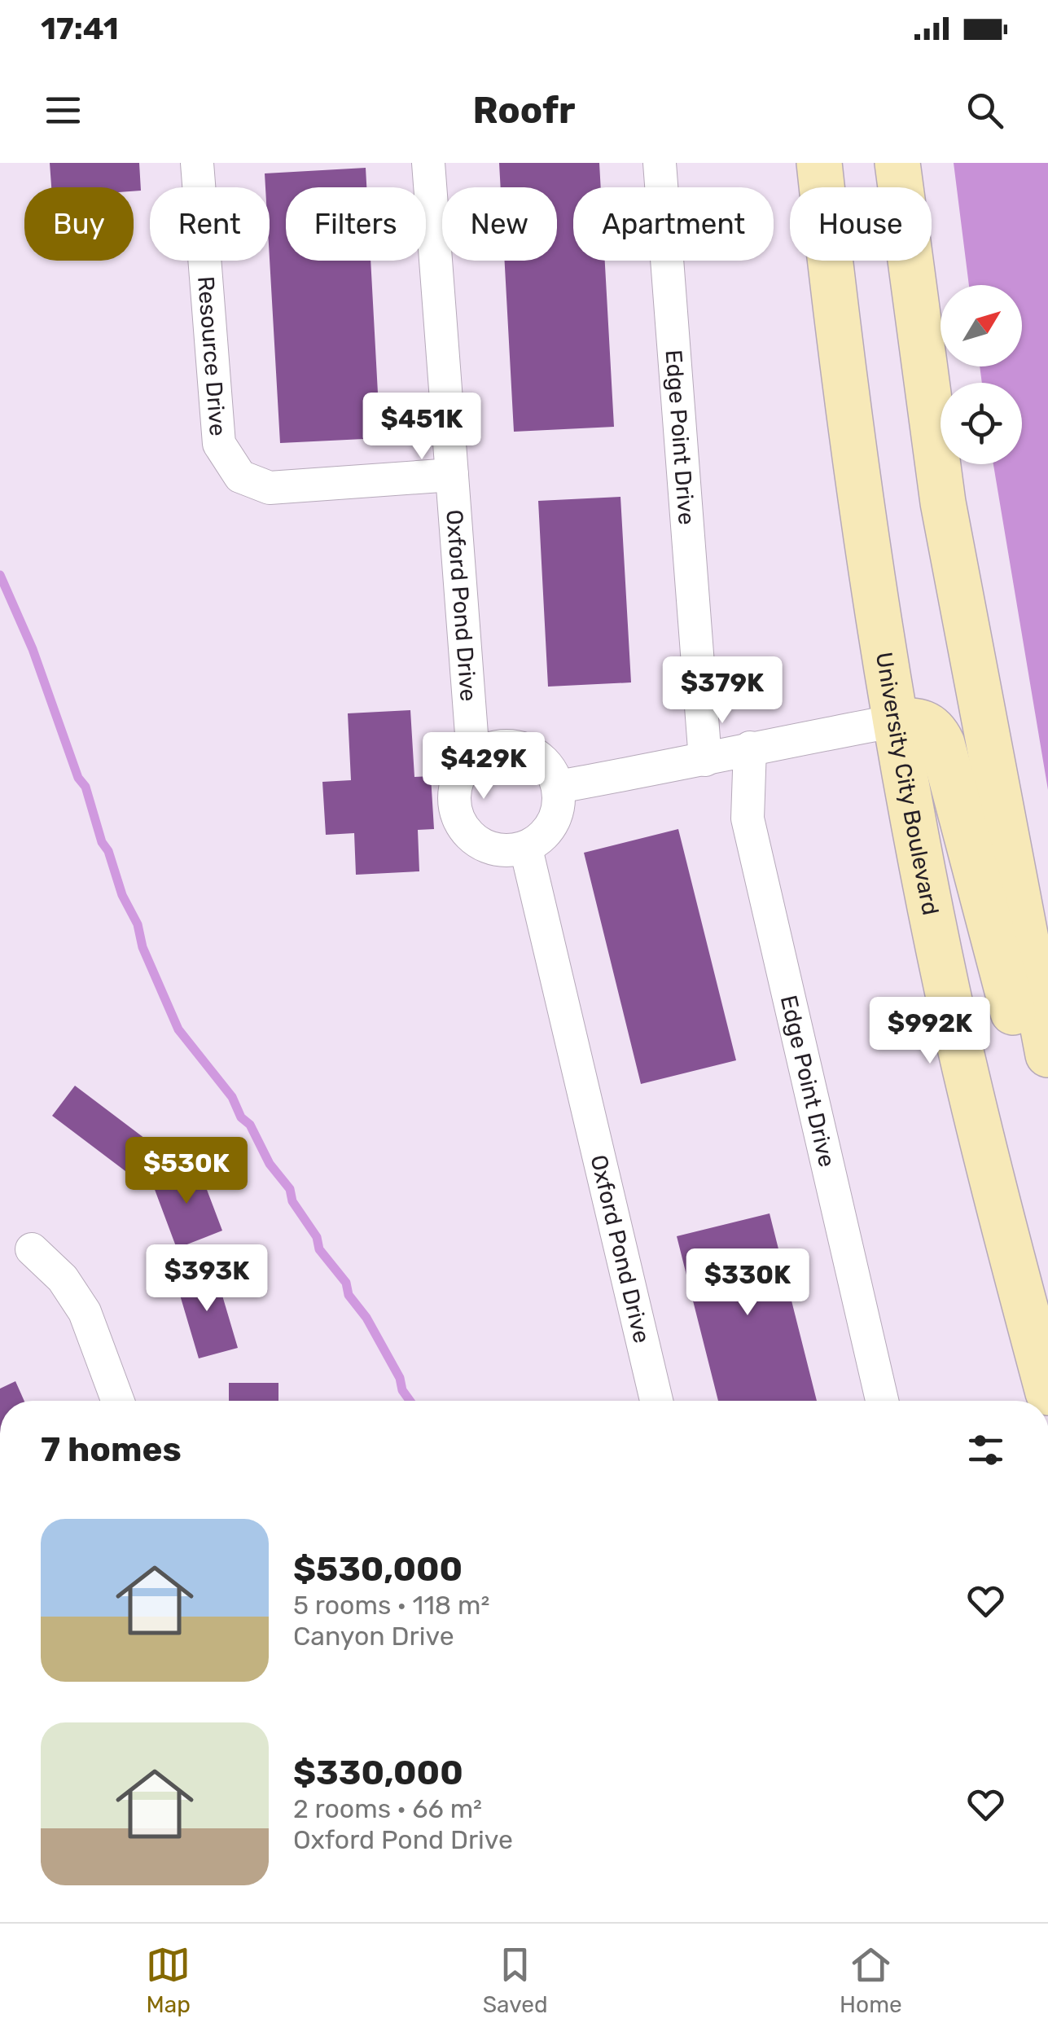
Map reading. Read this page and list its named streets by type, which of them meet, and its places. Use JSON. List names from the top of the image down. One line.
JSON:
{"streets":{"main road":["University City Boulevard"],"street":["Resource Drive","Edge Point Drive","Oxford Pond Drive"]},"crossings":[["Resource Drive","Oxford Pond Drive"]],"north":"top right","page":{"status":"17:41","header":"Roofr","chip":["Buy","Rent","Filters","New","Apartment","House"],"price":["$451K","$379K","$429K","$992K","$530K","$393K","$330K"],"heading":"7 homes","list":[{"name":"$530,000","note":"5 rooms · 118 m² · Canyon Drive"},{"name":"$330,000","note":"2 rooms · 66 m² · Oxford Pond Drive"}],"tabs":["Map","Saved","Home"]}}
